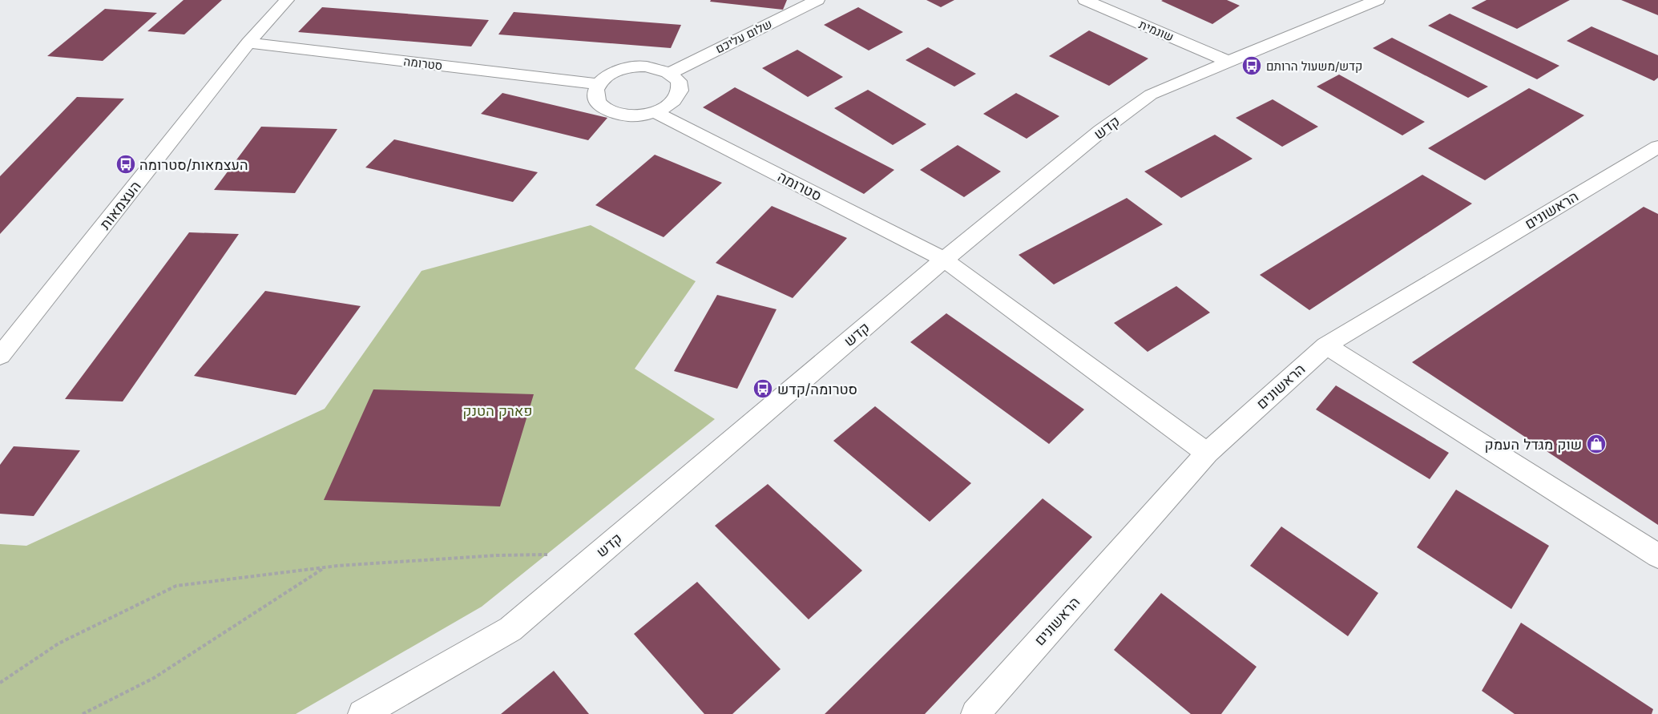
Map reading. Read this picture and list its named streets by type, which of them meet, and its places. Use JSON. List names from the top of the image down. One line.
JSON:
{"streets":{"street":["שונמית","שלום עליכם","סטרומה","קדש","העצמאות","הראשונים"]},"crossings":[["שונמית","קדש"],["שלום עליכם","סטרומה"],["סטרומה","קדש"],["סטרומה","העצמאות"],["סטרומה","הראשונים"]],"parks":["פארק הטנק"],"places":{"bus stop":["קדש/משעול הרותם","העצמאות/סטרומה","סטרומה/קדש"],"shop":["שוק מגדל העמק"]}}
